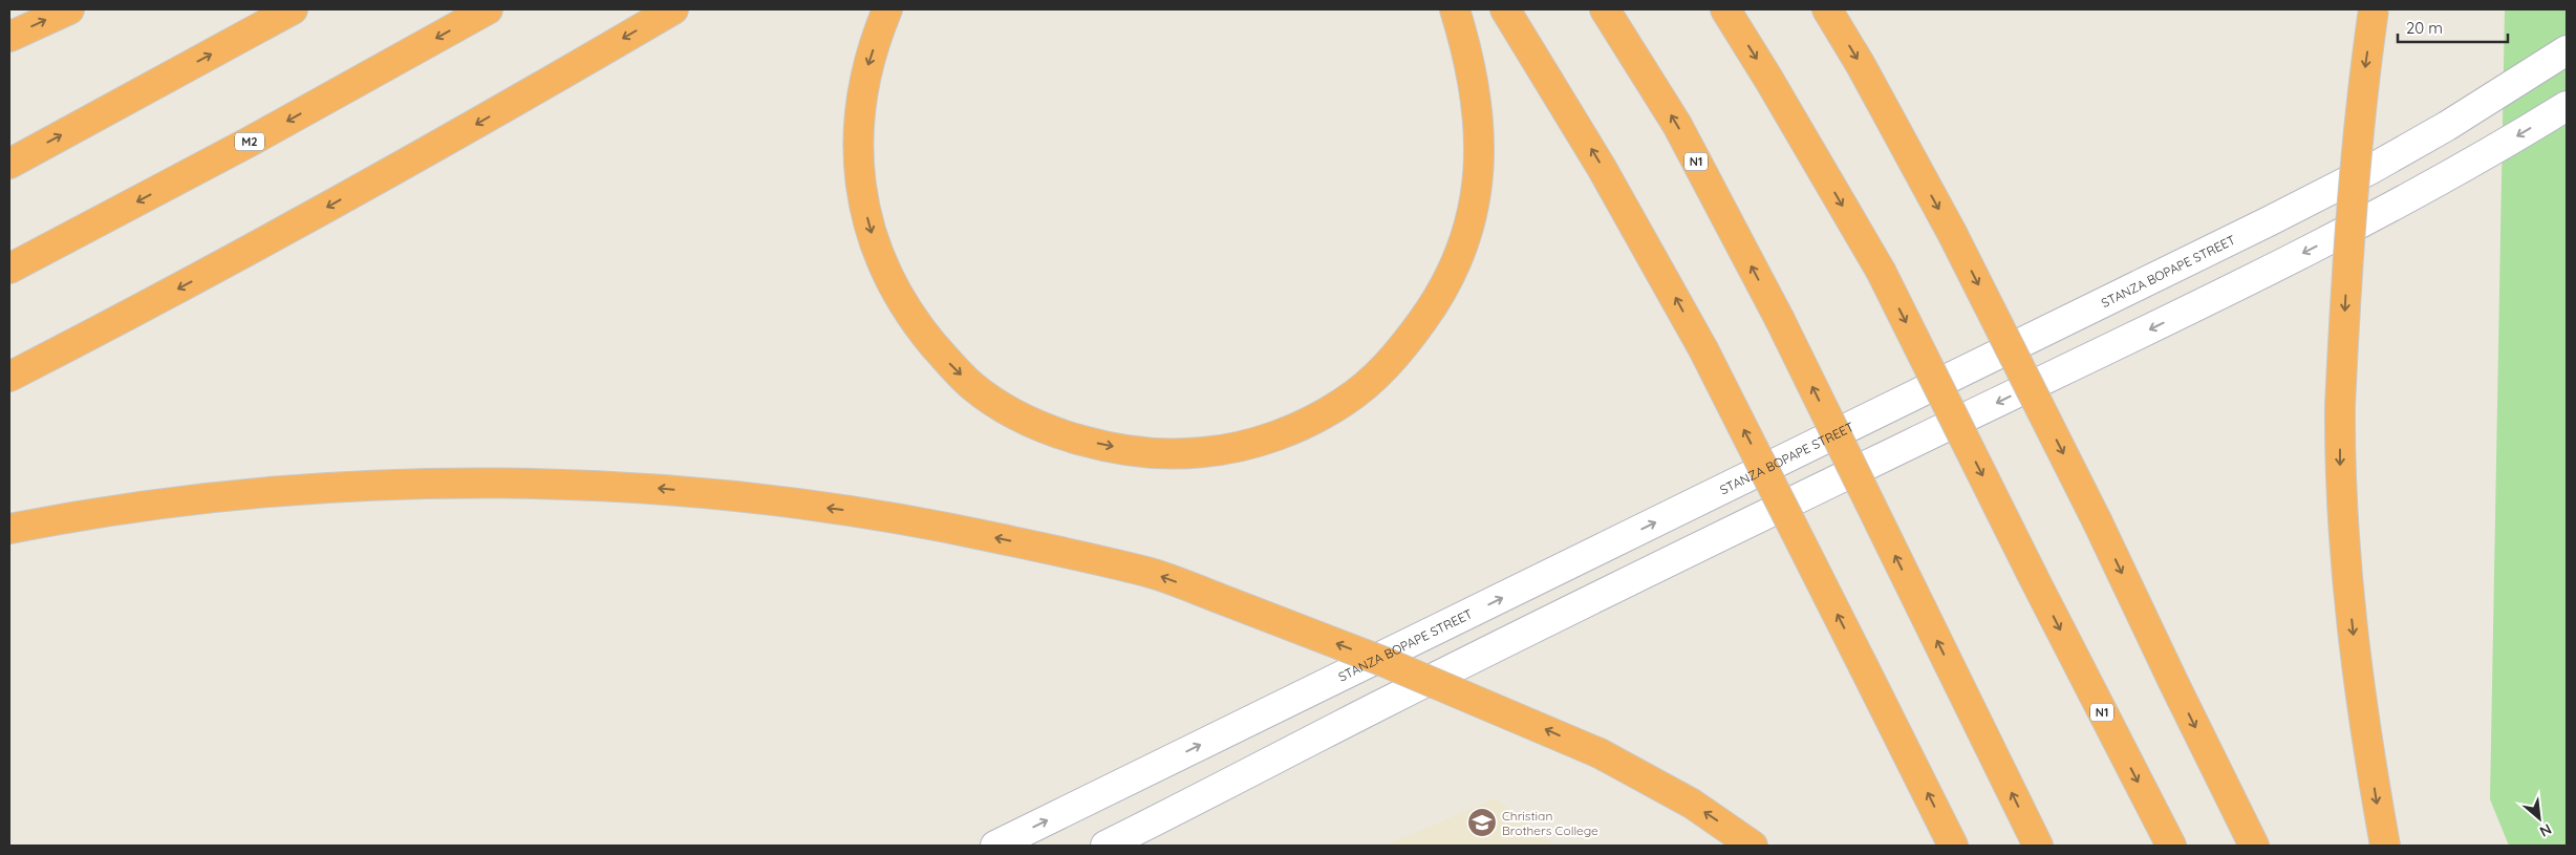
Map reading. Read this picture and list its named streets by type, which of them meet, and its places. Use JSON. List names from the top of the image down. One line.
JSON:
{"streets":{"highway":["M2","N1"],"main road":["STANZA BOPAPE STREET"]},"places":{"school or university":["Christian Brothers College"]},"scale_bar":"20 m","north":"bottom right"}
